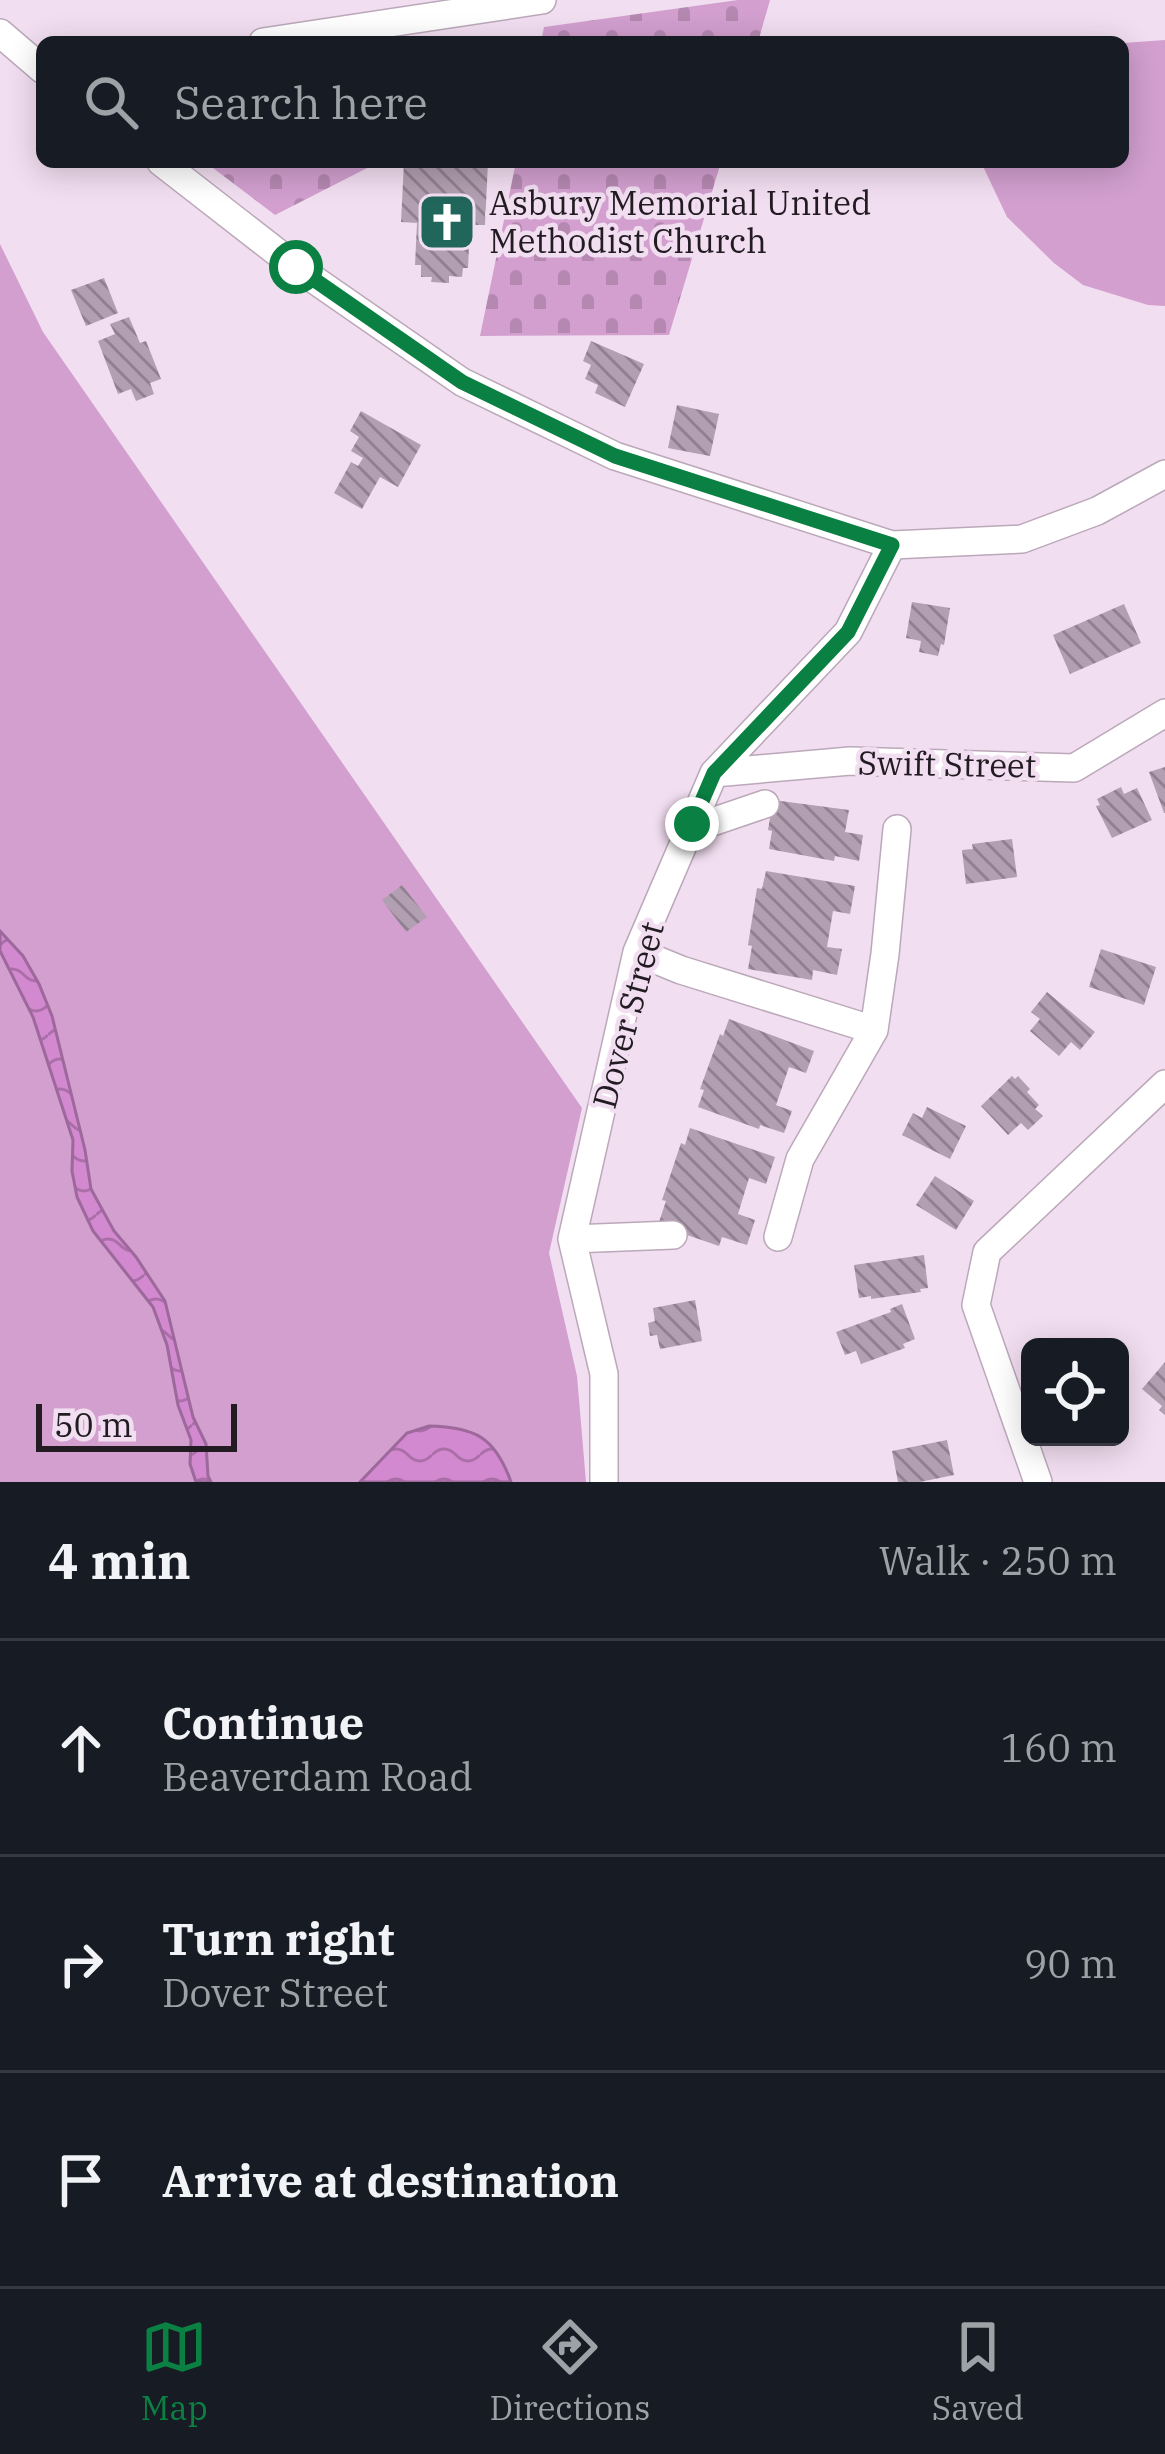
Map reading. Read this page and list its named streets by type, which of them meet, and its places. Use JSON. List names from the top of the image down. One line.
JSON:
{"streets":{"street":["Swift Street","Dover Street"]},"crossings":[["Swift Street","Dover Street"]],"places":{"church":["Asbury Memorial United Methodist Church"]},"scale_bar":"50 m","page":{"search":"Search here","scale":"50 m","heading":["4 min","Walk · 250 m"],"list":[["Continue","Beaverdam Road","160 m"],["Turn right","Dover Street","90 m"],"Arrive at destination"],"nav":["Map","Directions","Saved"]}}
